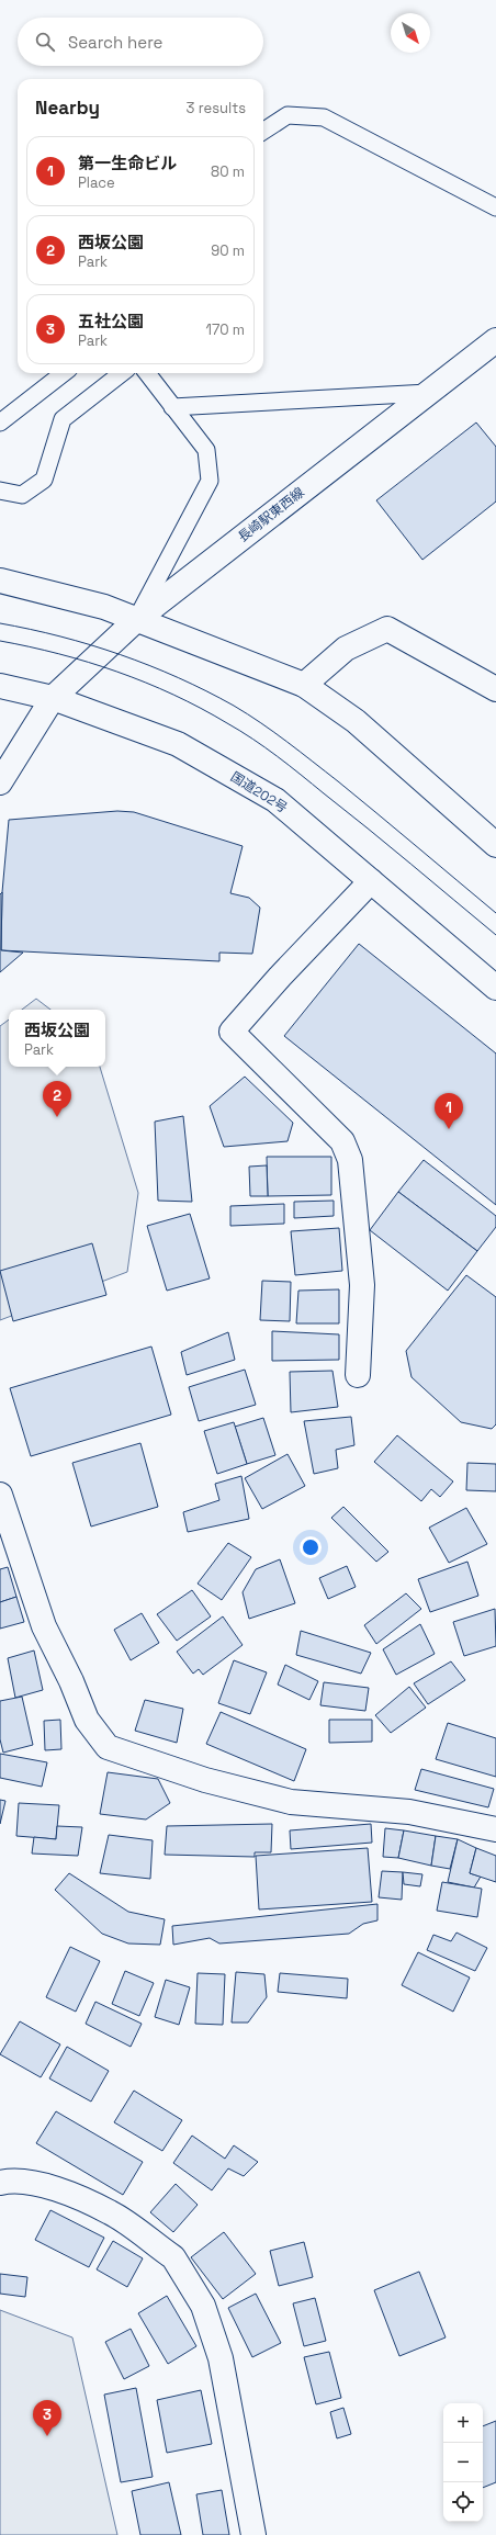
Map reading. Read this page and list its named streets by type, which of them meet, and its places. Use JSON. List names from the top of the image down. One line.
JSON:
{"streets":{"main road":["長崎駅東西線","国道202号"]},"crossings":[["長崎駅東西線","国道202号"]],"north":"bottom right","page":{"search":"Search here","heading":["Nearby","3 results"],"list":[{"mark":"1","name":"第一生命ビル","note":"Place","value":"80 m"},{"mark":"2","name":"西坂公園","note":"Park","value":"90 m"},{"mark":"3","name":"五社公園","note":"Park","value":"170 m"}],"popup":["西坂公園","Park"],"pins":["2","1","3"],"map_buttons":["+","−"]}}
